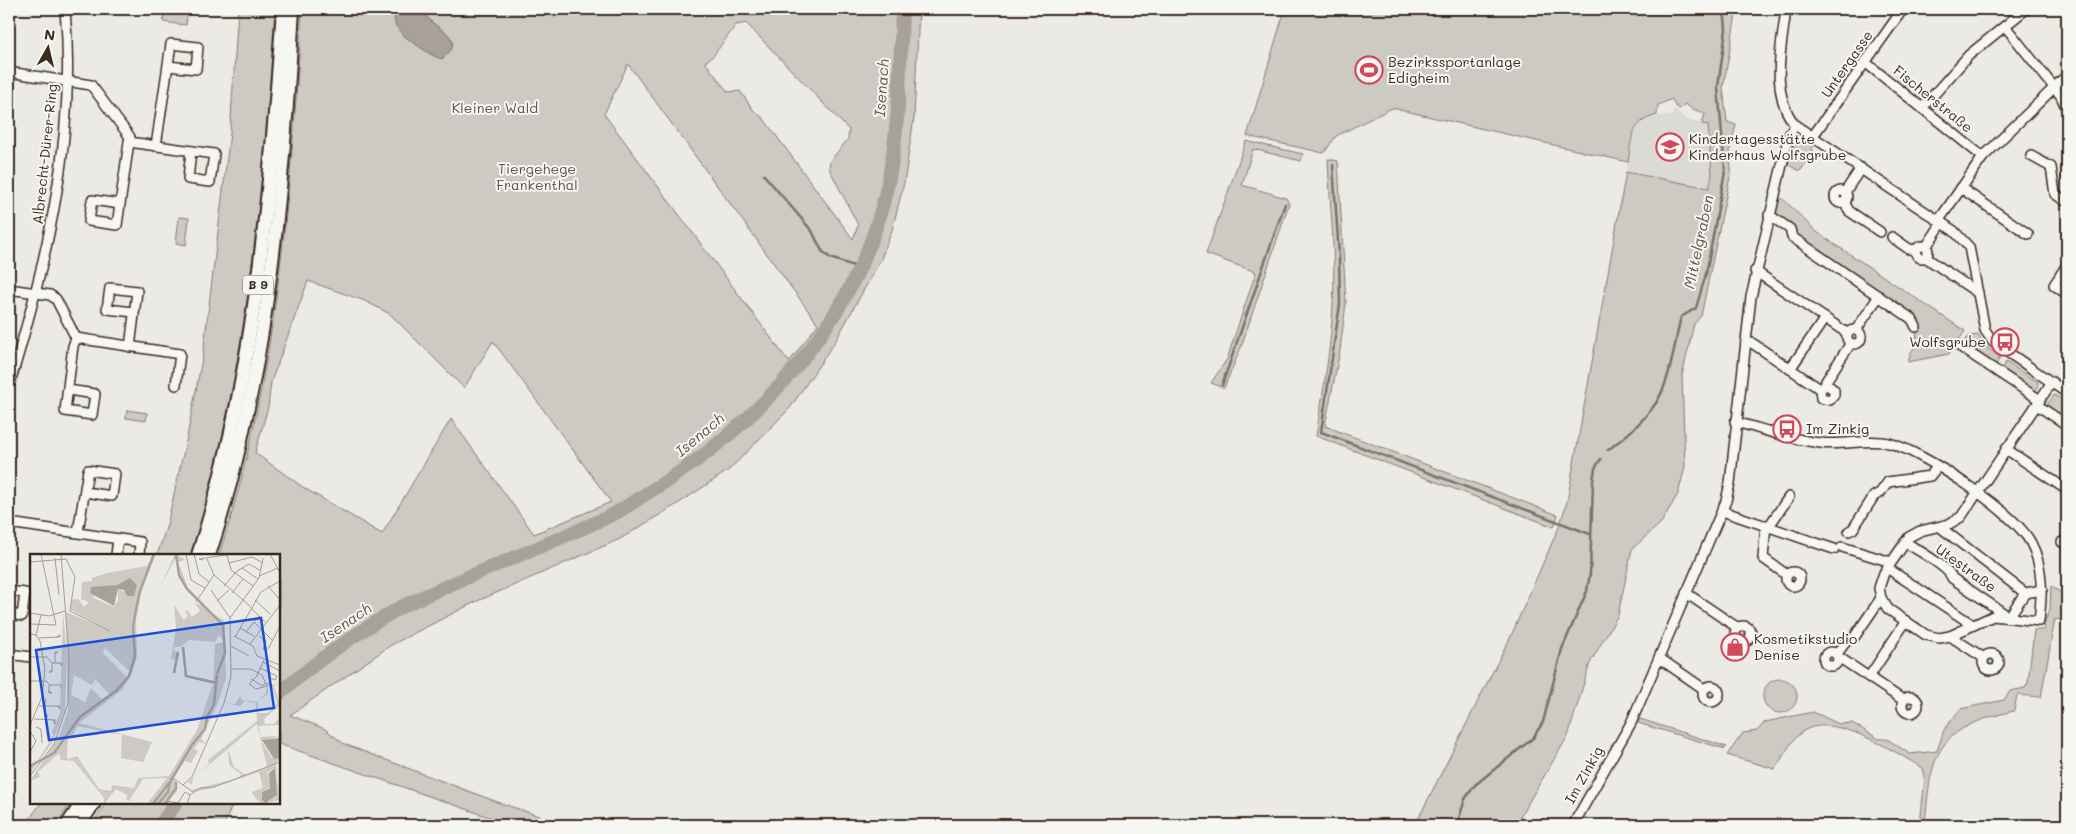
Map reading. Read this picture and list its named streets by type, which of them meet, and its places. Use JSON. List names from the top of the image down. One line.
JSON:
{"streets":{"highway":["B 9"],"street":["Untergasse","Fischerstraße","Albrecht-Dürer-Ring","Utestraße","Im Zinkig"]},"crossings":[["Untergasse","Fischerstraße"]],"water":["Isenach","Mittelgraben"],"parks":["Kleiner Wald","Tiergehege Frankenthal"],"places":{"sports":["Bezirkssportanlage Edigheim"],"school or university":["Kindertagesstätte Kinderhaus Wolfsgrube"],"bus stop":["Wolfsgrube","Im Zinkig"],"shop":["Kosmetikstudio Denise"]},"north":"top"}
